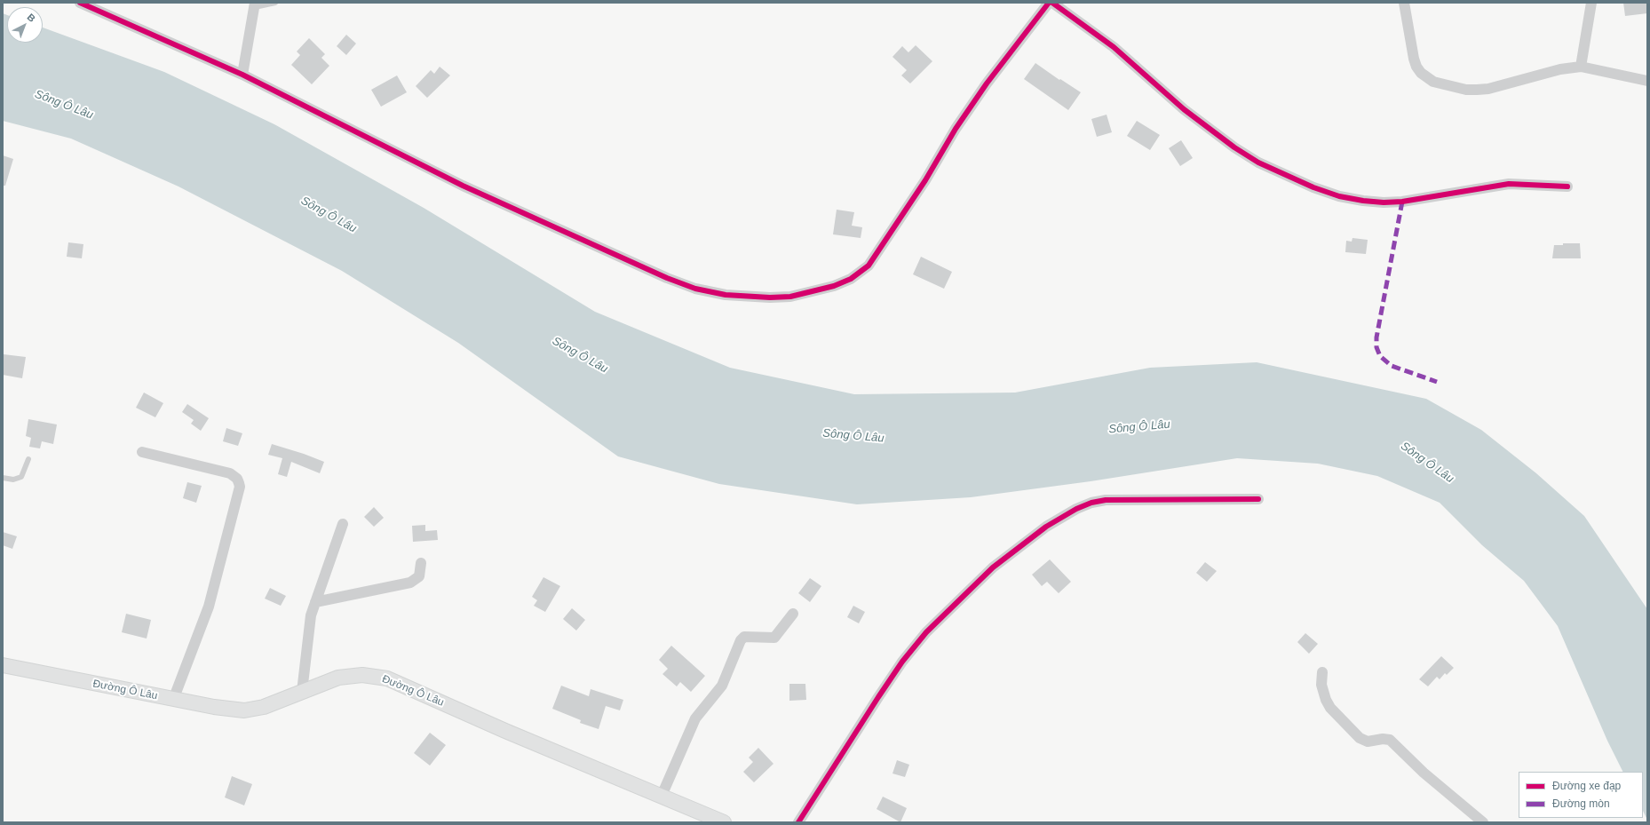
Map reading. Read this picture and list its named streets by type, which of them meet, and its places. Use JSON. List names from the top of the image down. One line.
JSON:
{"streets":{"main road":["Đường Ô Lâu"]},"water":["Sông Ô Lâu"],"legend":["Đường xe đạp","Đường mòn"],"north":"top right"}
